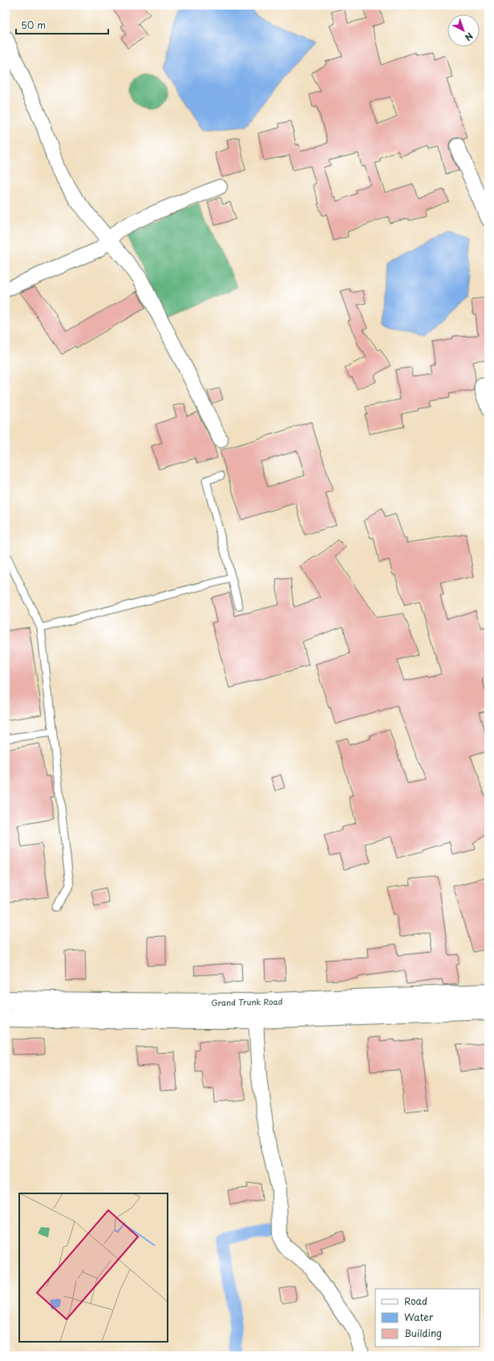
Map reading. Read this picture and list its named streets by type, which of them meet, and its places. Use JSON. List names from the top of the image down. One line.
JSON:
{"streets":{"highway":["Grand Trunk Road"]},"legend":["Road","Water","Building"],"scale_bar":"50 m","north":"bottom right"}
